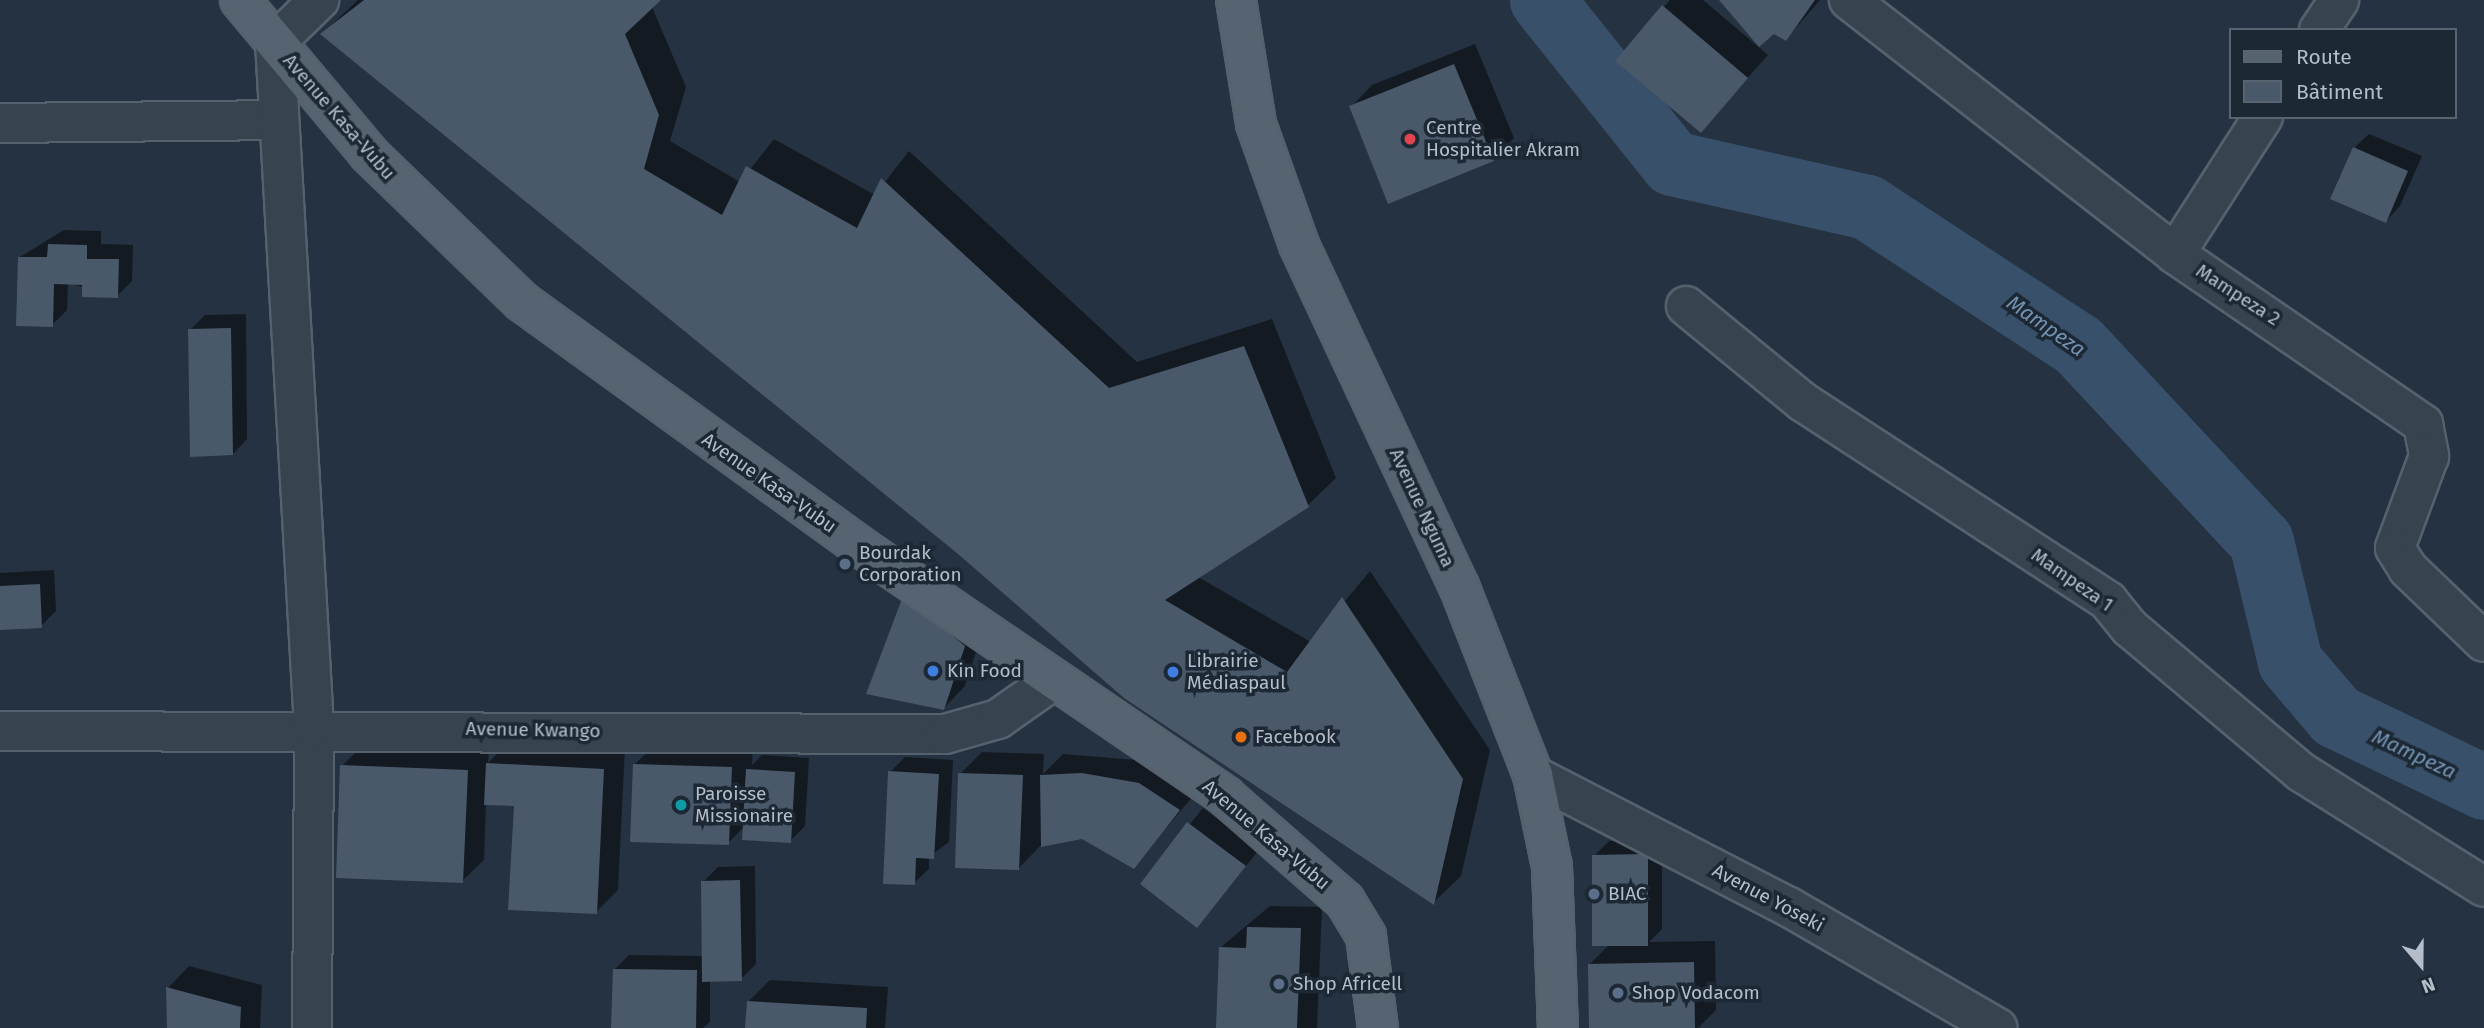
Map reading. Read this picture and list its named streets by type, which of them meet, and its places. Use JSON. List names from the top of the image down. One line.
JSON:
{"streets":{"main road":["Avenue Kasa-Vubu","Avenue Nguma"],"street":["Mampeza 2","Mampeza 1","Avenue Kwango","Avenue Yoseki"]},"crossings":[["Avenue Kasa-Vubu","Avenue Kwango"],["Avenue Nguma","Avenue Yoseki"]],"water":["Mampeza"],"places":["Centre Hospitalier Akram","Bourdak Corporation","Kin Food","Librairie Médiaspaul","Facebook","Paroisse Missionaire","BIAC","Shop Africell","Shop Vodacom"],"legend":["Route","Bâtiment"],"north":"bottom"}
